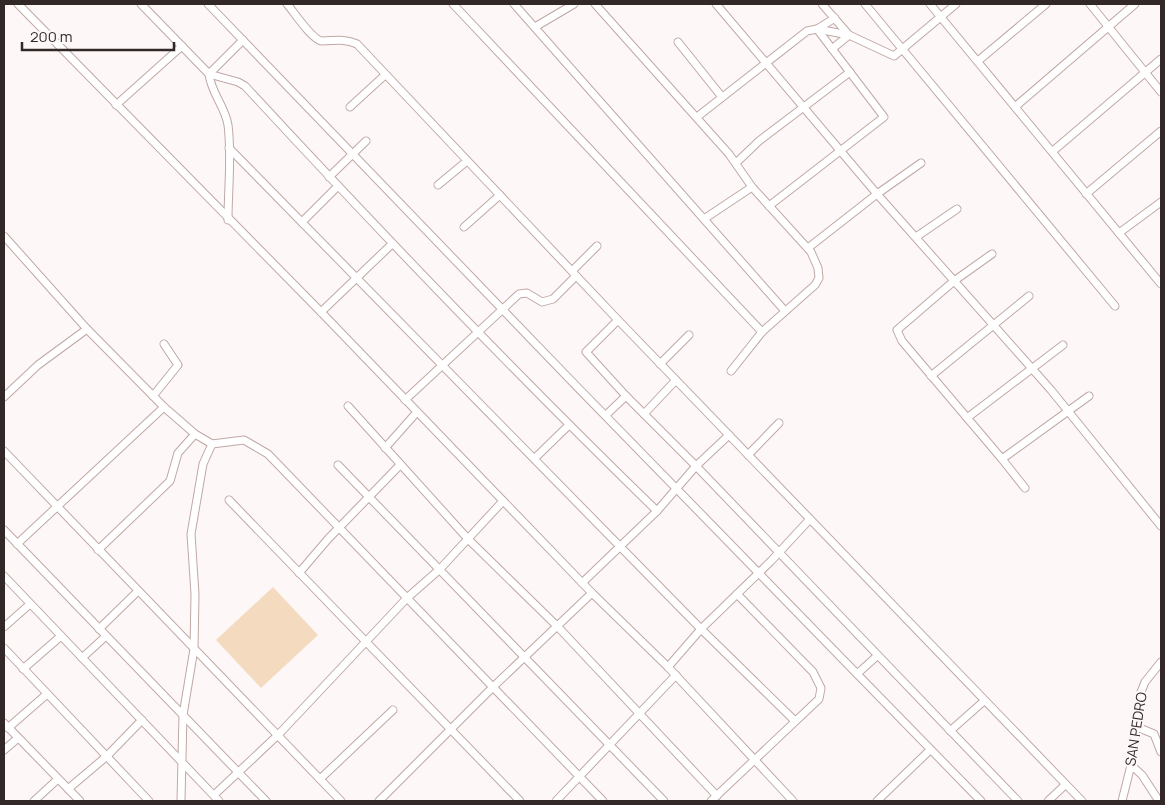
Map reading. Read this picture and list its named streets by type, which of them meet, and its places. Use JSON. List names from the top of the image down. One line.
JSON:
{"streets":{"street":["SAN PEDRO"]},"scale_bar":"200 m"}
